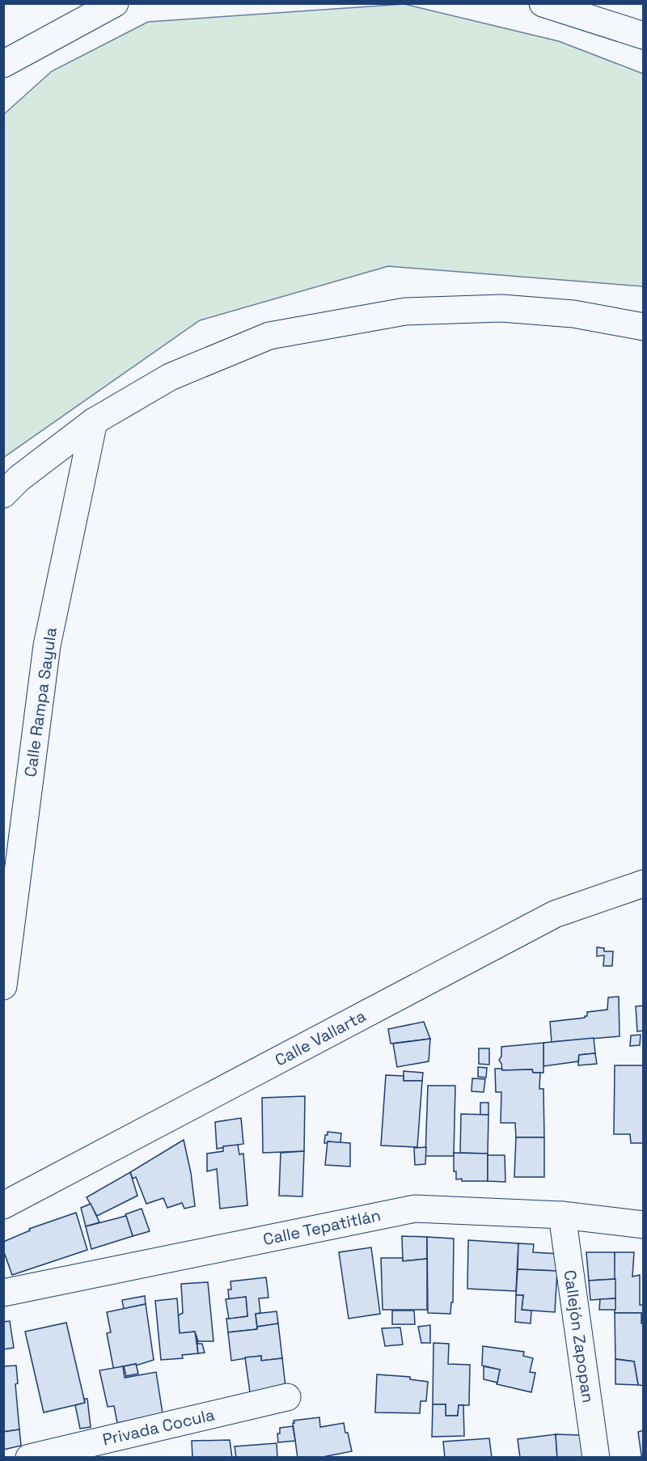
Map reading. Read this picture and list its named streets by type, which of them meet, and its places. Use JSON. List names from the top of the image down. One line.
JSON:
{"streets":{"street":["Calle Rampa Sayula","Calle Vallarta","Calle Tepatitlán","Callejón Zapopan","Privada Cocula"]},"crossings":[["Calle Tepatitlán","Callejón Zapopan"]]}
